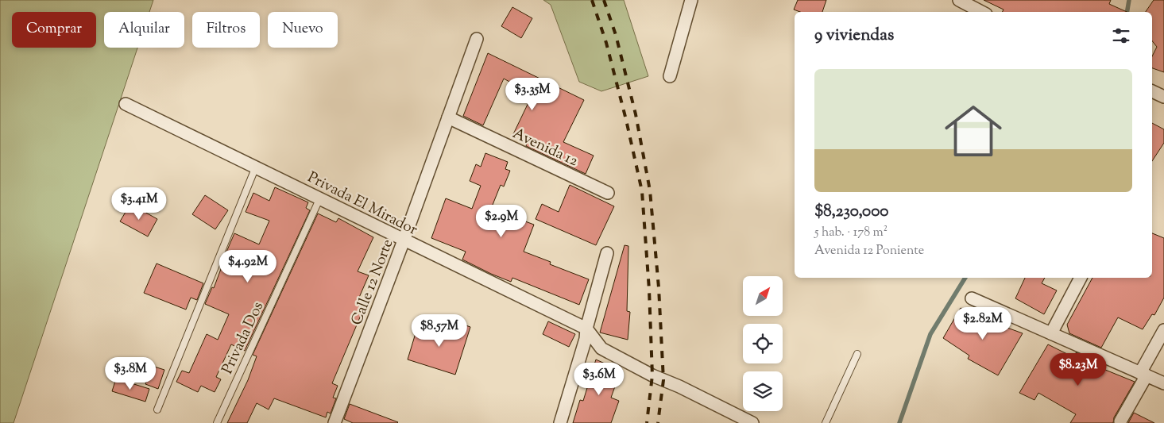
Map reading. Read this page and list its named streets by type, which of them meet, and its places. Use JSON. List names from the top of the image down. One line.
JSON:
{"streets":{"street":["Avenida 12","Privada El Mirador","Calle 12 Norte"],"lane":["Privada Dos"]},"crossings":[["Avenida 12","Calle 12 Norte"],["Privada El Mirador","Calle 12 Norte"],["Privada El Mirador","Privada Dos"]],"north":"top right","page":{"chip":["Comprar","Alquilar","Filtros","Nuevo"],"heading":"9 viviendas","list":[{"name":"$8,230,000","note":"5 hab. · 178 m² · Avenida 12 Poniente"}],"price":["$3.35M","$3.41M","$2.9M","$4.92M","$2.82M","$8.57M","$8.23M","$3.8M","$3.6M"]}}
